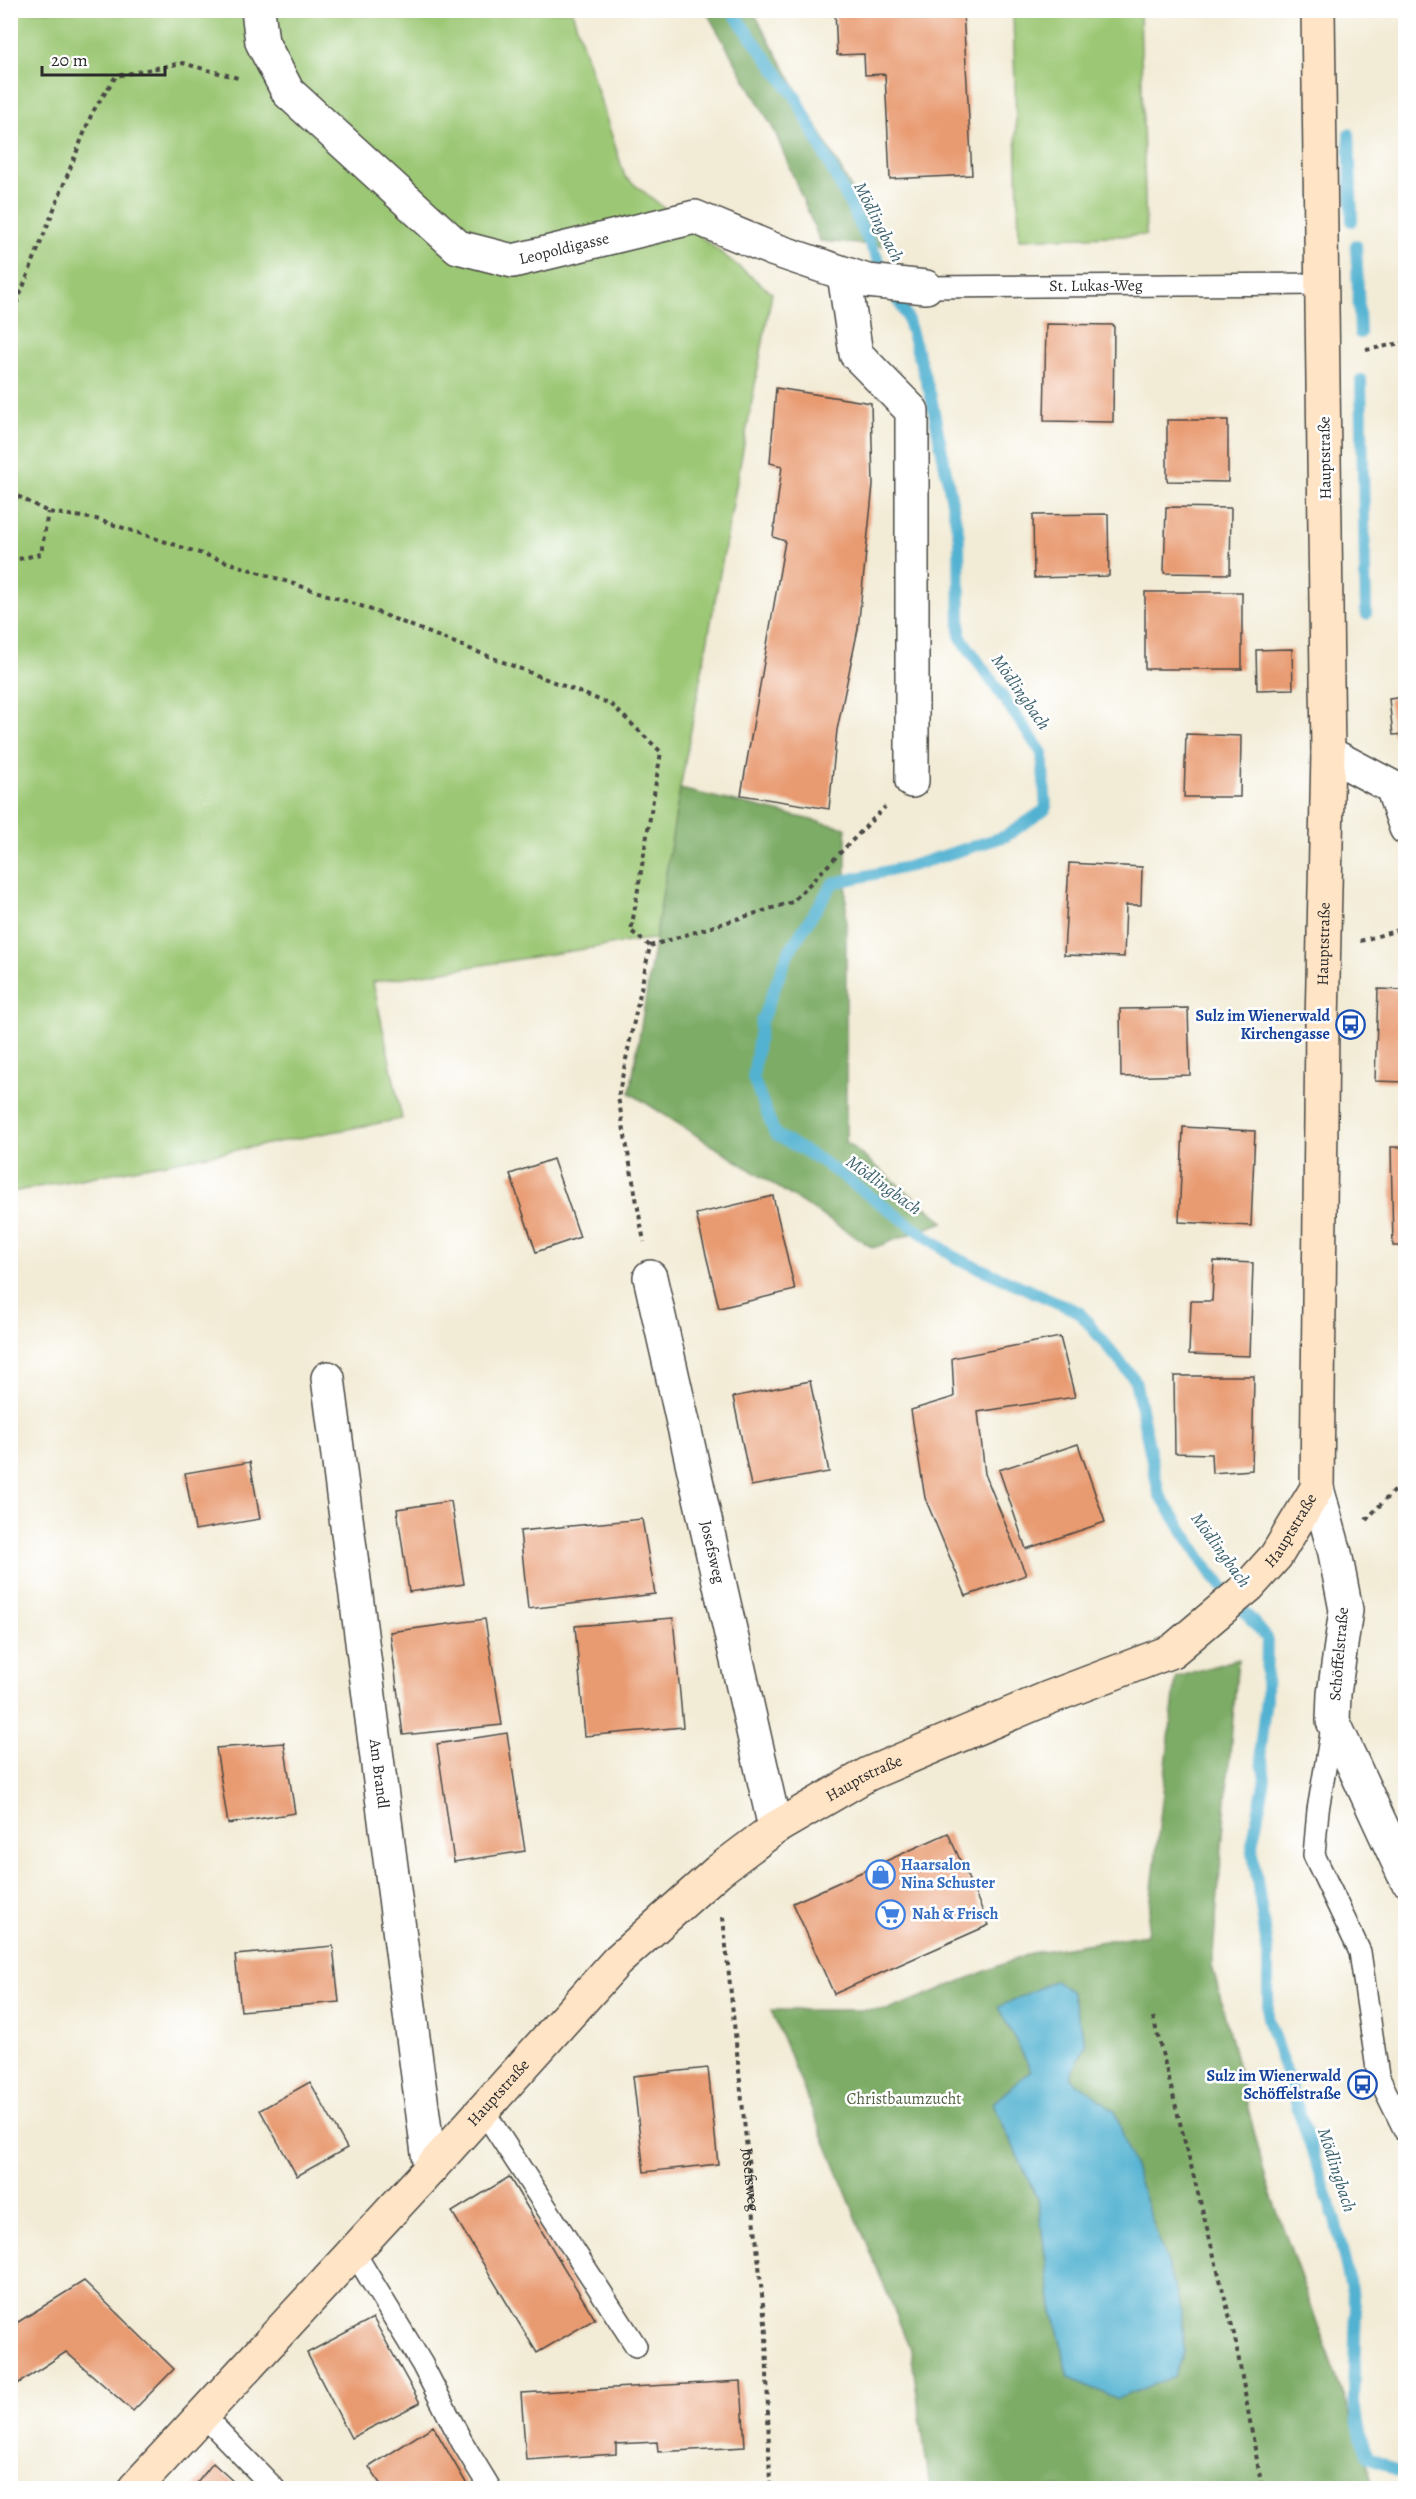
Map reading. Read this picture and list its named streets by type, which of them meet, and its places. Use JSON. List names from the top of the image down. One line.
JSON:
{"streets":{"main road":["Hauptstraße"],"street":["Leopoldigasse","St. Lukas-Weg","Josefsweg","Schöffelstraße","Am Brandl"]},"crossings":[["Leopoldigasse","St. Lukas-Weg"],["St. Lukas-Weg","Hauptstraße"],["Hauptstraße","Josefsweg"],["Hauptstraße","Schöffelstraße"],["Hauptstraße","Am Brandl"]],"water":["Mödlingbach"],"parks":["Christbaumzucht"],"places":{"bus stop":["Sulz im Wienerwald Kirchengasse","Sulz im Wienerwald Schöffelstraße"],"shop":["Haarsalon Nina Schuster"],"supermarket":["Nah & Frisch"]},"scale_bar":"20 m"}
